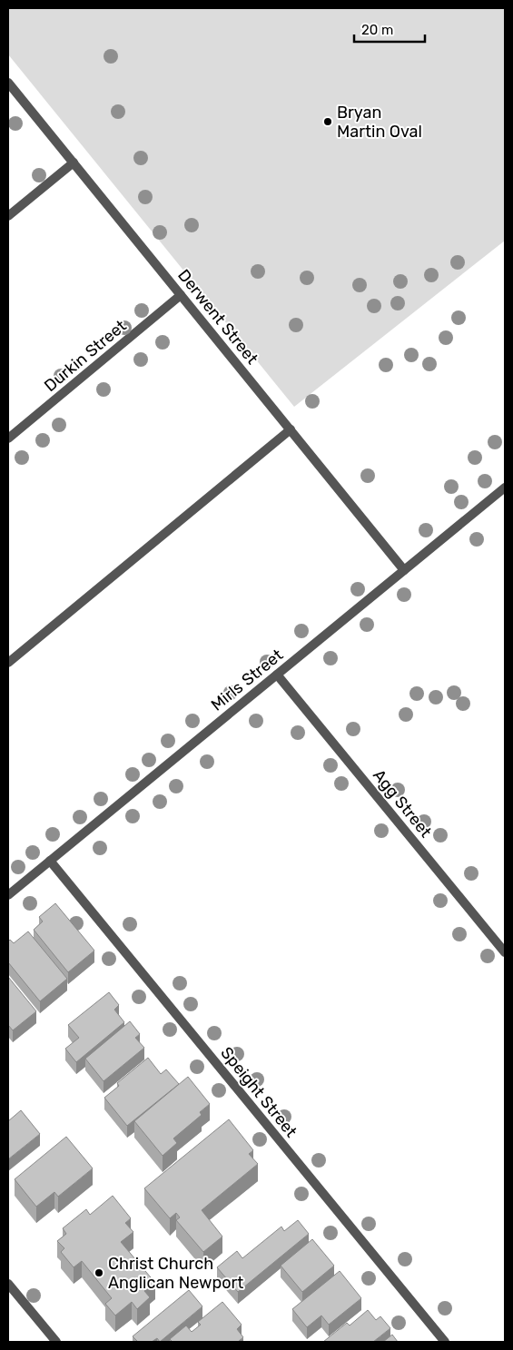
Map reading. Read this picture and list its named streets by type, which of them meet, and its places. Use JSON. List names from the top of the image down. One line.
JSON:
{"streets":{"street":["Derwent Street","Durkin Street","Mirls Street","Agg Street","Speight Street"]},"crossings":[["Derwent Street","Durkin Street"],["Derwent Street","Mirls Street"],["Mirls Street","Agg Street"],["Mirls Street","Speight Street"]],"places":["Bryan Martin Oval","Christ Church Anglican Newport"],"scale_bar":"20 m"}
